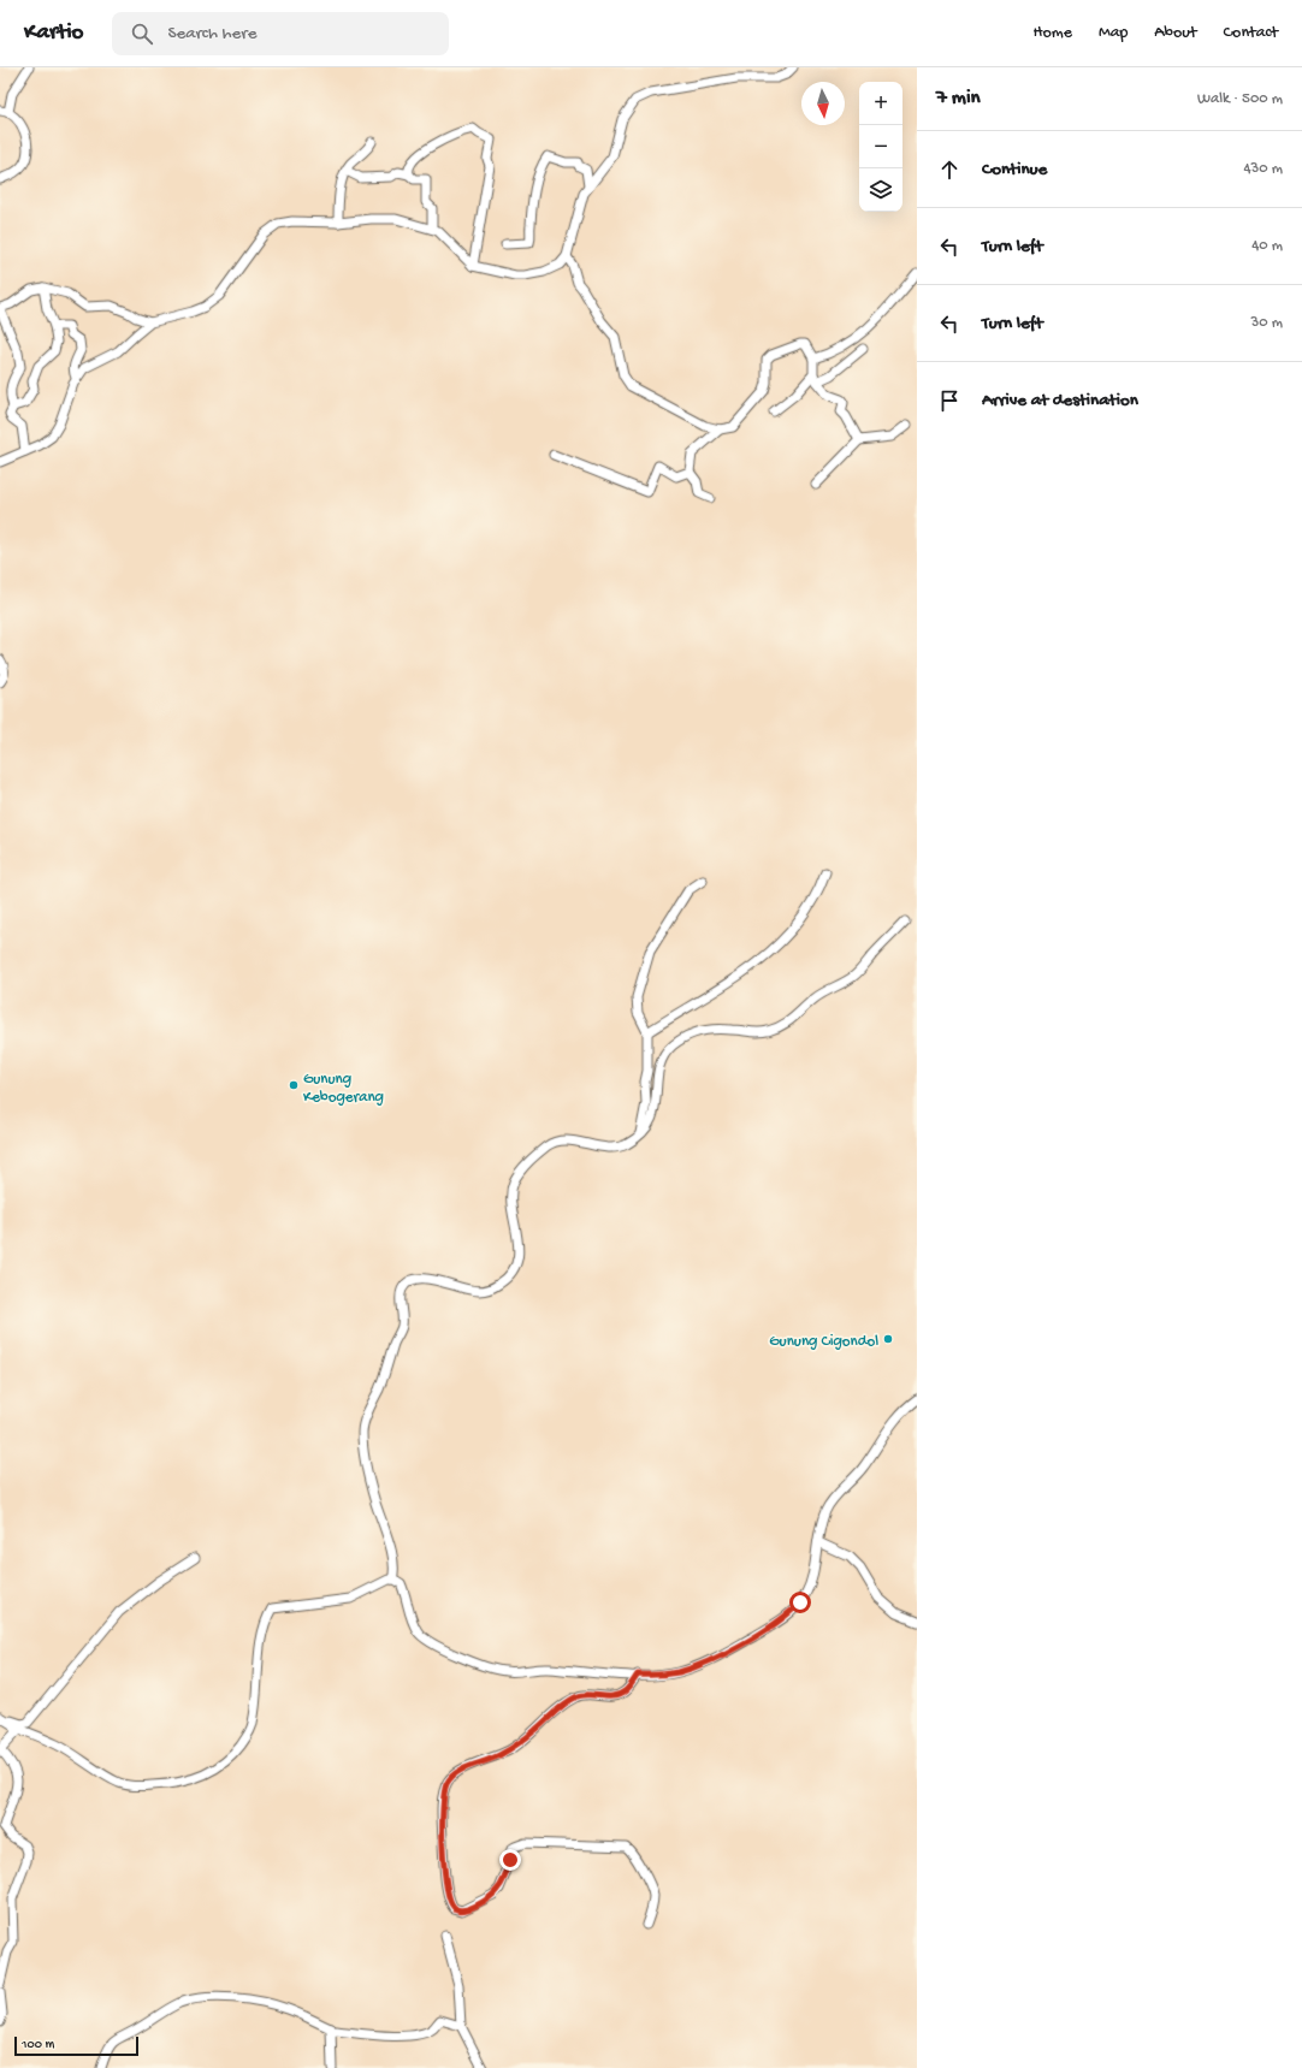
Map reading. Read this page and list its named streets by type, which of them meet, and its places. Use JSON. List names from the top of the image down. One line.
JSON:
{"places":["Gunung Kebogerang","Gunung Cigondol"],"scale_bar":"100 m","north":"bottom","page":{"header":"Kartio","search":"Search here","nav":["Home","Map","About","Contact"],"heading":["7 min","Walk · 500 m"],"map_buttons":["+","−"],"list":[["Continue","430 m"],["Turn left","40 m"],["Turn left","30 m"],"Arrive at destination"],"scale":"100 m"}}
